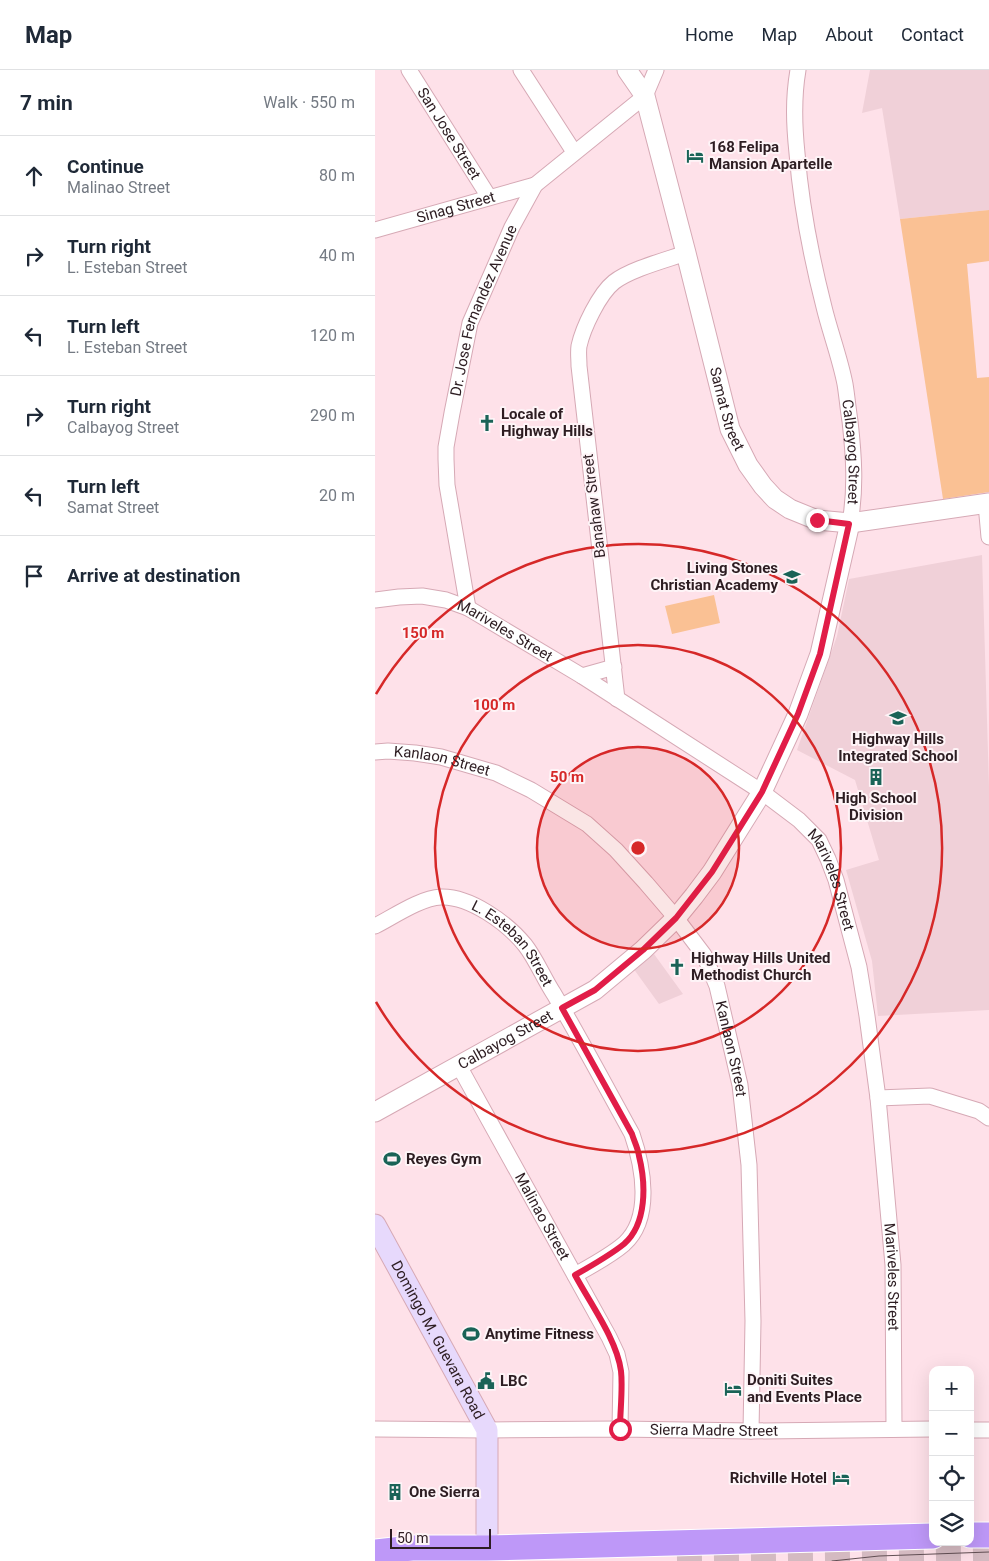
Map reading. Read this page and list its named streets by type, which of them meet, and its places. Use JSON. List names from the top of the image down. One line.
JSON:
{"streets":{"main road":["Domingo M. Guevara Road"],"street":["San Jose Street","Sinag Street","Dr. Jose Fernandez Avenue","Samat Street","Calbayog Street","Banahaw Street","Mariveles Street","Kanlaon Street","L. Esteban Street","Malinao Street","Sierra Madre Street"]},"crossings":[["San Jose Street","Sinag Street"],["Sinag Street","Dr. Jose Fernandez Avenue"],["Dr. Jose Fernandez Avenue","Samat Street"],["Dr. Jose Fernandez Avenue","Mariveles Street"],["Samat Street","Calbayog Street"],["Samat Street","Banahaw Street"],["Calbayog Street","Mariveles Street"],["Calbayog Street","Kanlaon Street"],["Calbayog Street","L. Esteban Street"],["Calbayog Street","Malinao Street"],["Banahaw Street","Mariveles Street"],["Mariveles Street","Sierra Madre Street"],["Kanlaon Street","Sierra Madre Street"],["L. Esteban Street","Malinao Street"],["Malinao Street","Sierra Madre Street"],["Domingo M. Guevara Road","Sierra Madre Street"]],"places":{"hotel":["168 Felipa Mansion Apartelle","Doniti Suites and Events Place","Richville Hotel"],"church":["Locale of Highway Hills","Highway Hills United Methodist Church"],"school or university":["Living Stones Christian Academy","Highway Hills Integrated School"],"building":["High School Division","One Sierra"],"sports":["Reyes Gym","Anytime Fitness"],"public building":["LBC"]},"scale_bar":"50 m","page":{"header":"Map","nav":["Home","Map","About","Contact"],"heading":["7 min","Walk · 550 m"],"list":[["Continue","Malinao Street","80 m"],["Turn right","L. Esteban Street","40 m"],["Turn left","L. Esteban Street","120 m"],["Turn right","Calbayog Street","290 m"],["Turn left","Samat Street","20 m"],"Arrive at destination"],"map_buttons":["+","−"],"scale":"50 m"},"rings":["150 m","100 m","50 m"]}
